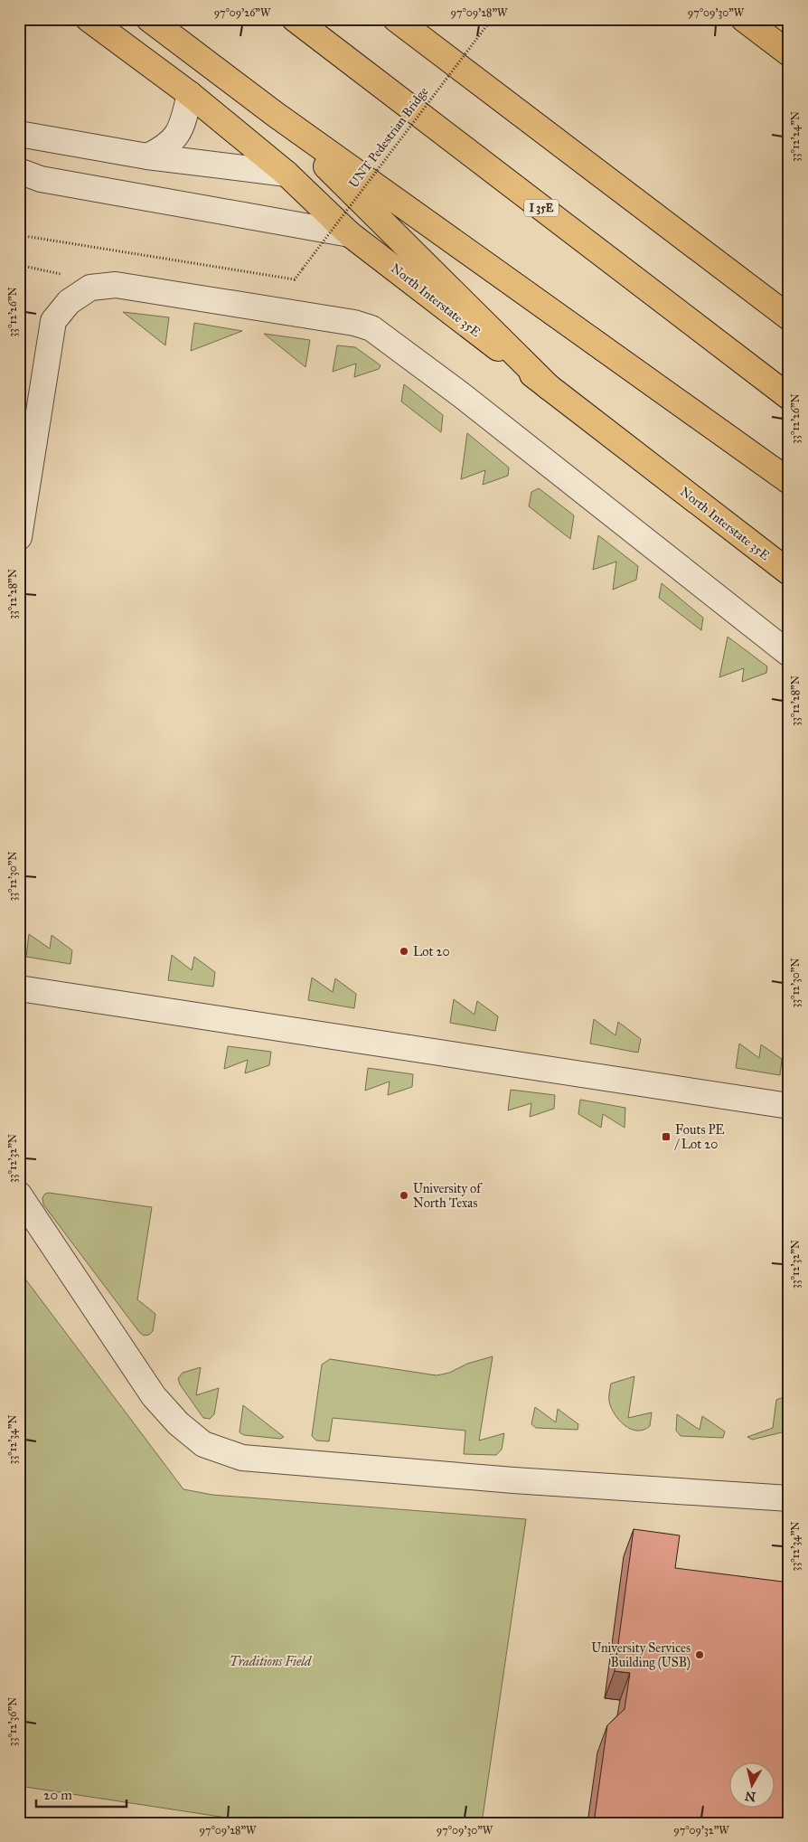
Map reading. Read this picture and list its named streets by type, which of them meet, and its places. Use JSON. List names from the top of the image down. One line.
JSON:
{"streets":{"main road":["I 35E","North Interstate 35E"],"path":["UNT Pedestrian Bridge"]},"parks":["Traditions Field"],"places":{"other":["Lot 20","University of North Texas","University Services Building (USB)"],"transit":["Fouts PE / Lot 20"]},"scale_bar":"20 m","north":"bottom","coordinates":["97°09'26\"W","97°09'28\"W","97°09'30\"W","33°12'24\"N","33°12'26\"N","33°12'28\"N","33°12'30\"N","33°12'32\"N","33°12'34\"N","33°12'36\"N","97°09'32\"W"]}
